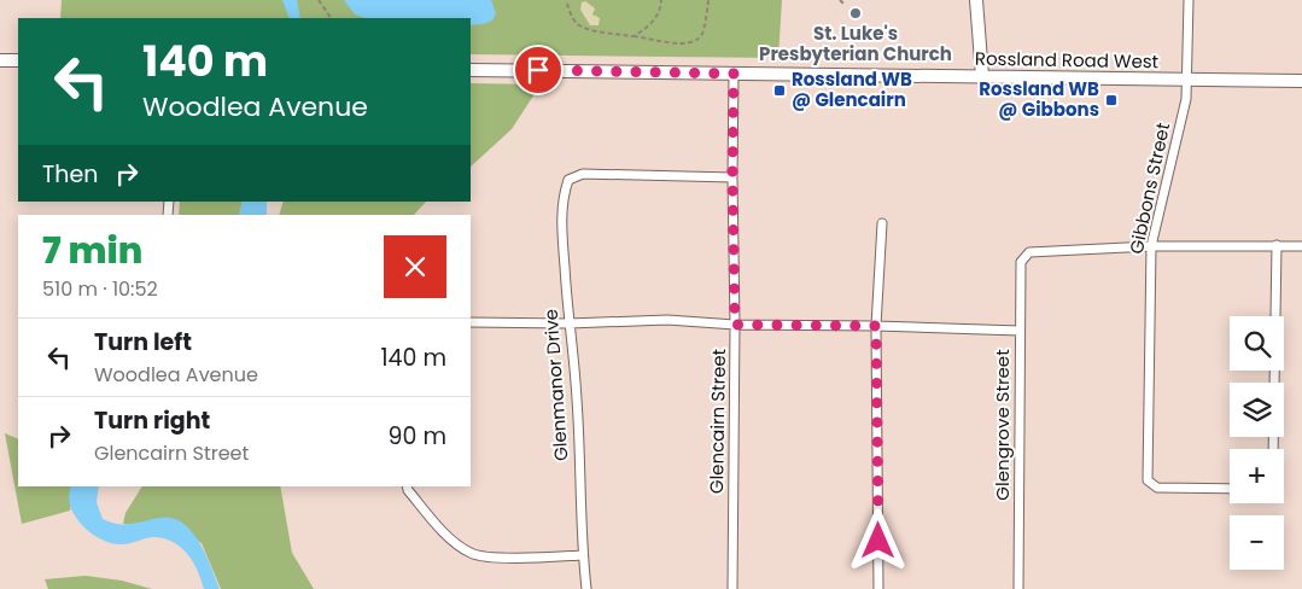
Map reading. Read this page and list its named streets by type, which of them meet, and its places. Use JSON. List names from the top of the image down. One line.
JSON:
{"streets":{"main road":["Rossland Road West"],"street":["Gibbons Street","Glenmanor Drive","Glencairn Street","Glengrove Street"]},"crossings":[["Rossland Road West","Gibbons Street"],["Rossland Road West","Glencairn Street"],["Gibbons Street","Glengrove Street"],["Glenmanor Drive","Glencairn Street"]],"places":{"other":["St. Luke's Presbyterian Church"],"transit":["Rossland WB @ Glencairn","Rossland WB @ Gibbons"]},"page":{"turn":["140 m","Woodlea Avenue"],"then":"Then","heading":["7 min","510 m · 10:52"],"map_buttons":["+","−"],"list":[{"name":"Turn left","note":"Woodlea Avenue","value":"140 m"},{"name":"Turn right","note":"Glencairn Street","value":"90 m"}]}}
